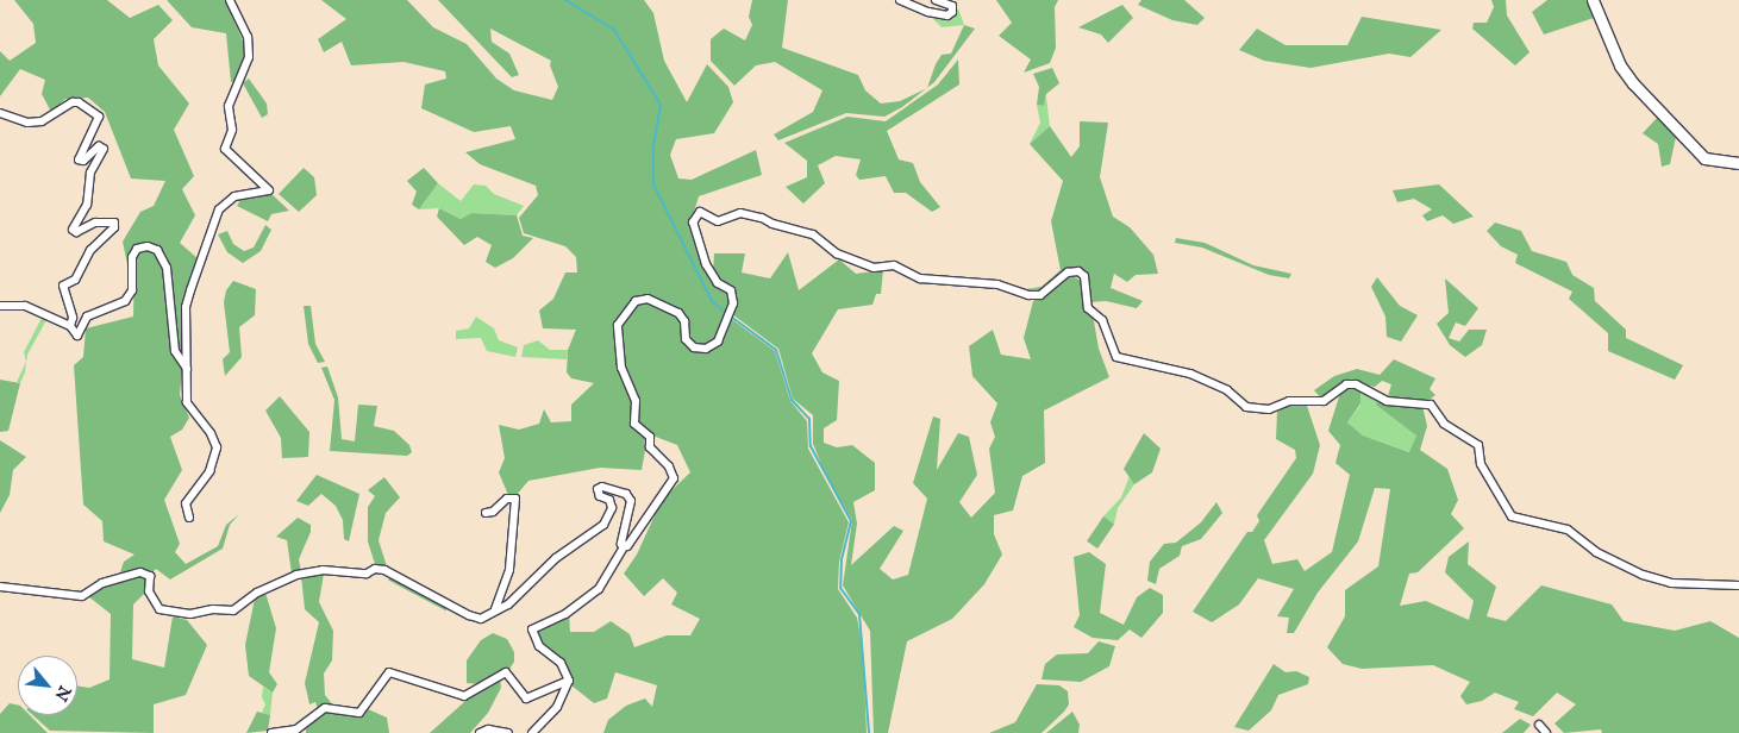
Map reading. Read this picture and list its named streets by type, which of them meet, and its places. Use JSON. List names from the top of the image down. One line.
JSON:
{"north":"bottom right"}
